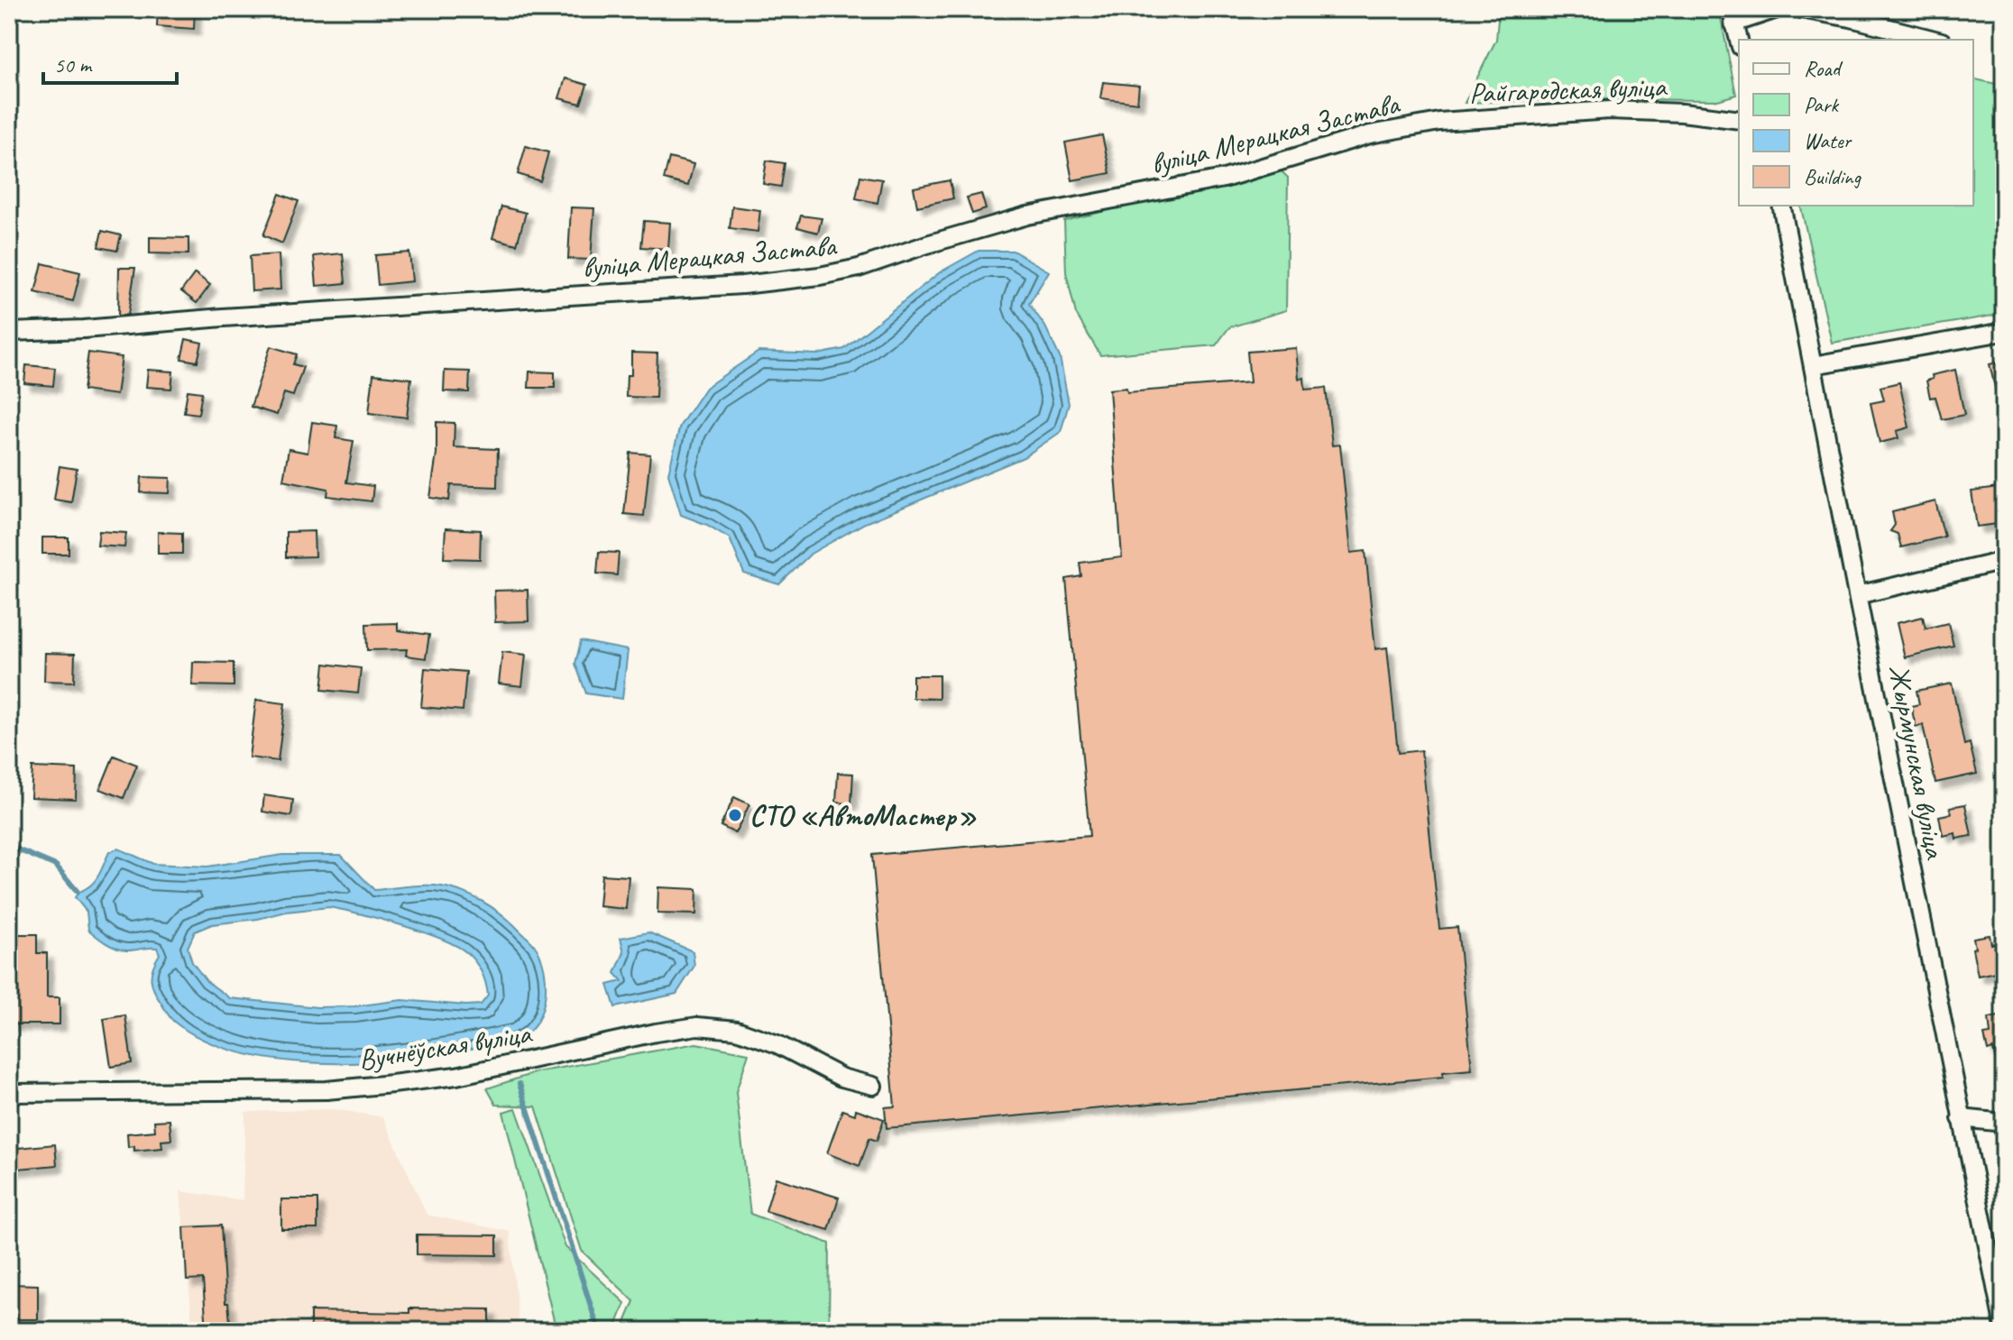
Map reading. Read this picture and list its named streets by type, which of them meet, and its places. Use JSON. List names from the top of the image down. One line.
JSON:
{"streets":{"street":["Райгародская вуліца","вуліца Мерацкая Застава","Жырмунская вуліца","Вучнёўская вуліца"]},"crossings":[["Райгародская вуліца","вуліца Мерацкая Застава"]],"places":["СТО «АвтоМастер»"],"legend":["Road","Park","Water","Building"],"scale_bar":"50 m"}
